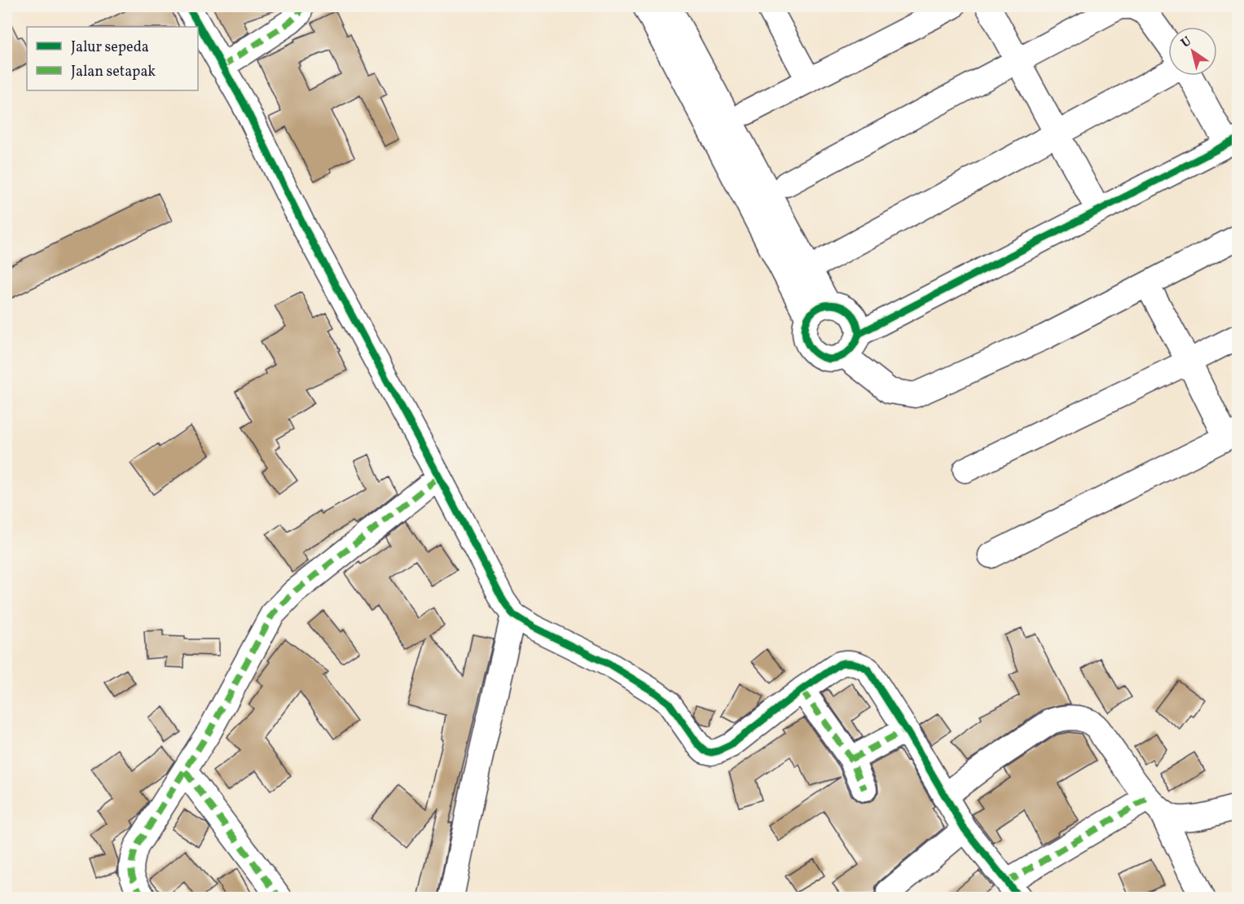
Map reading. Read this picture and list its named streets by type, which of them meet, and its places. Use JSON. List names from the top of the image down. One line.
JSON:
{"legend":["Jalur sepeda","Jalan setapak"],"north":"top left"}
